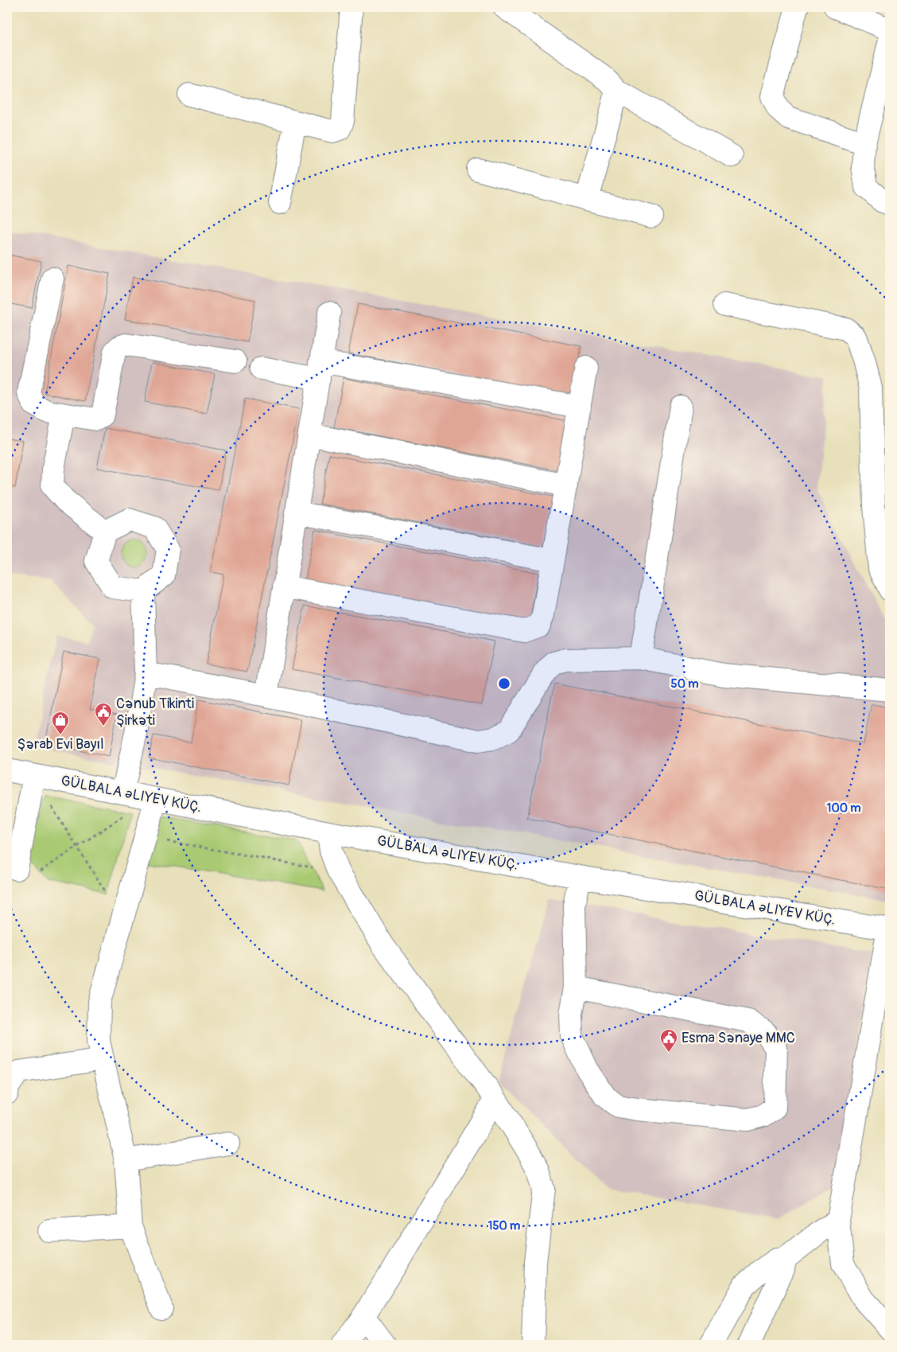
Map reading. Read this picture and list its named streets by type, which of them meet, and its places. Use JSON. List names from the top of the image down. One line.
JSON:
{"streets":{"street":["GÜLBALA ƏLIYEV KÜÇ."]},"places":{"public building":["Cənub Tikinti Şirkəti","Esma Sənaye MMC"],"shop":["Şərab Evi Bayıl"]},"rings":["50 m","100 m","150 m"]}
